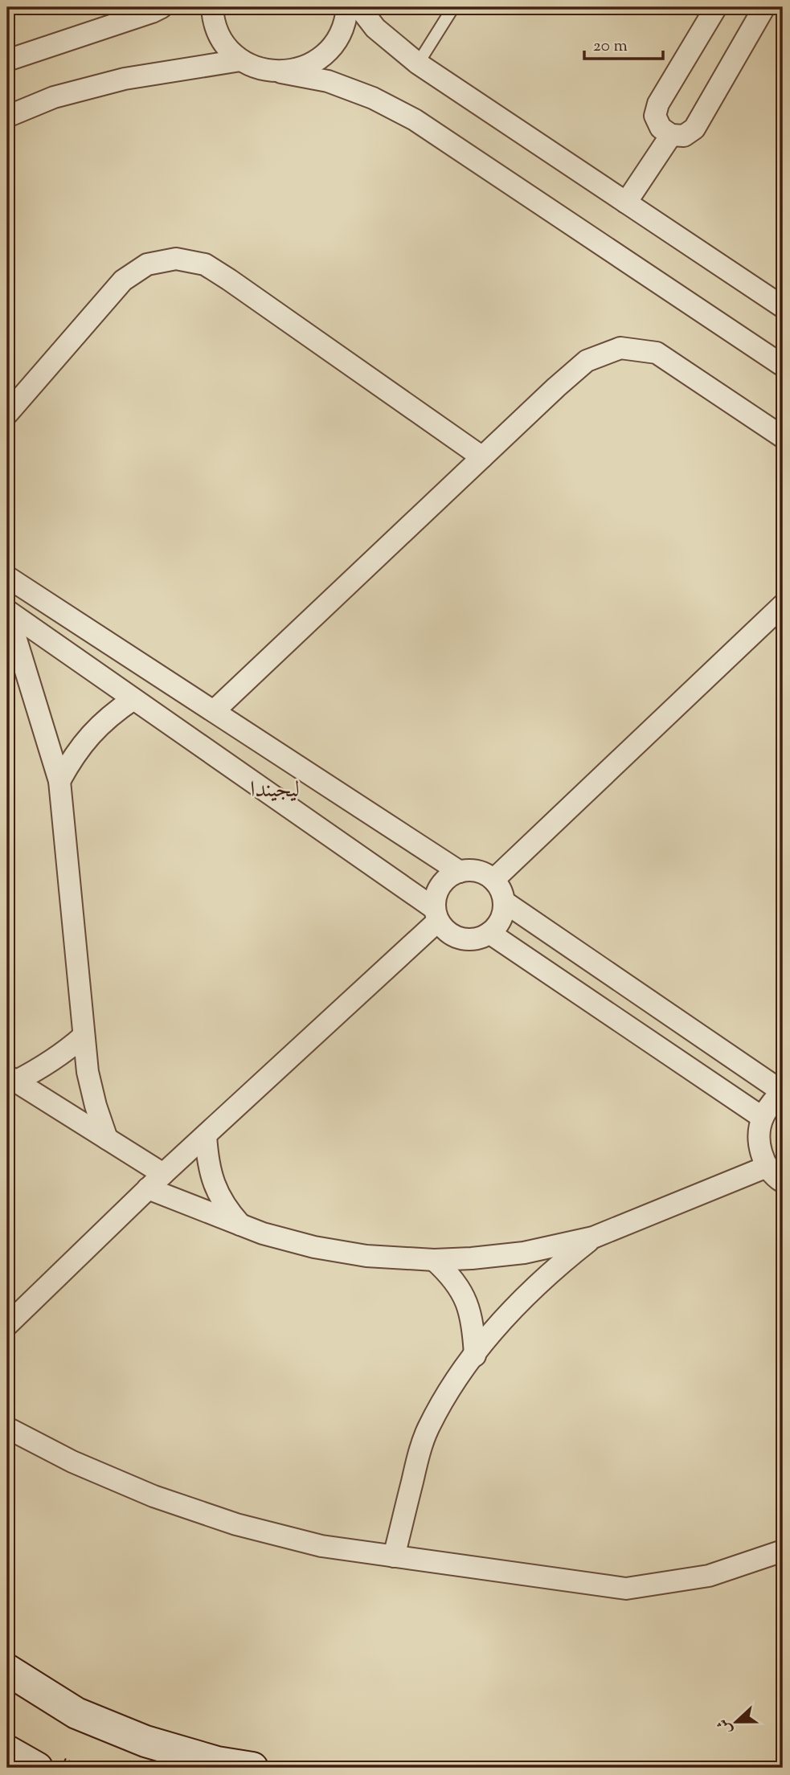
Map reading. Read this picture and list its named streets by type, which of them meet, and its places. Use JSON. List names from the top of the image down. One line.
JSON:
{"districts":["ليجيندا"],"scale_bar":"20 m","north":"left"}
